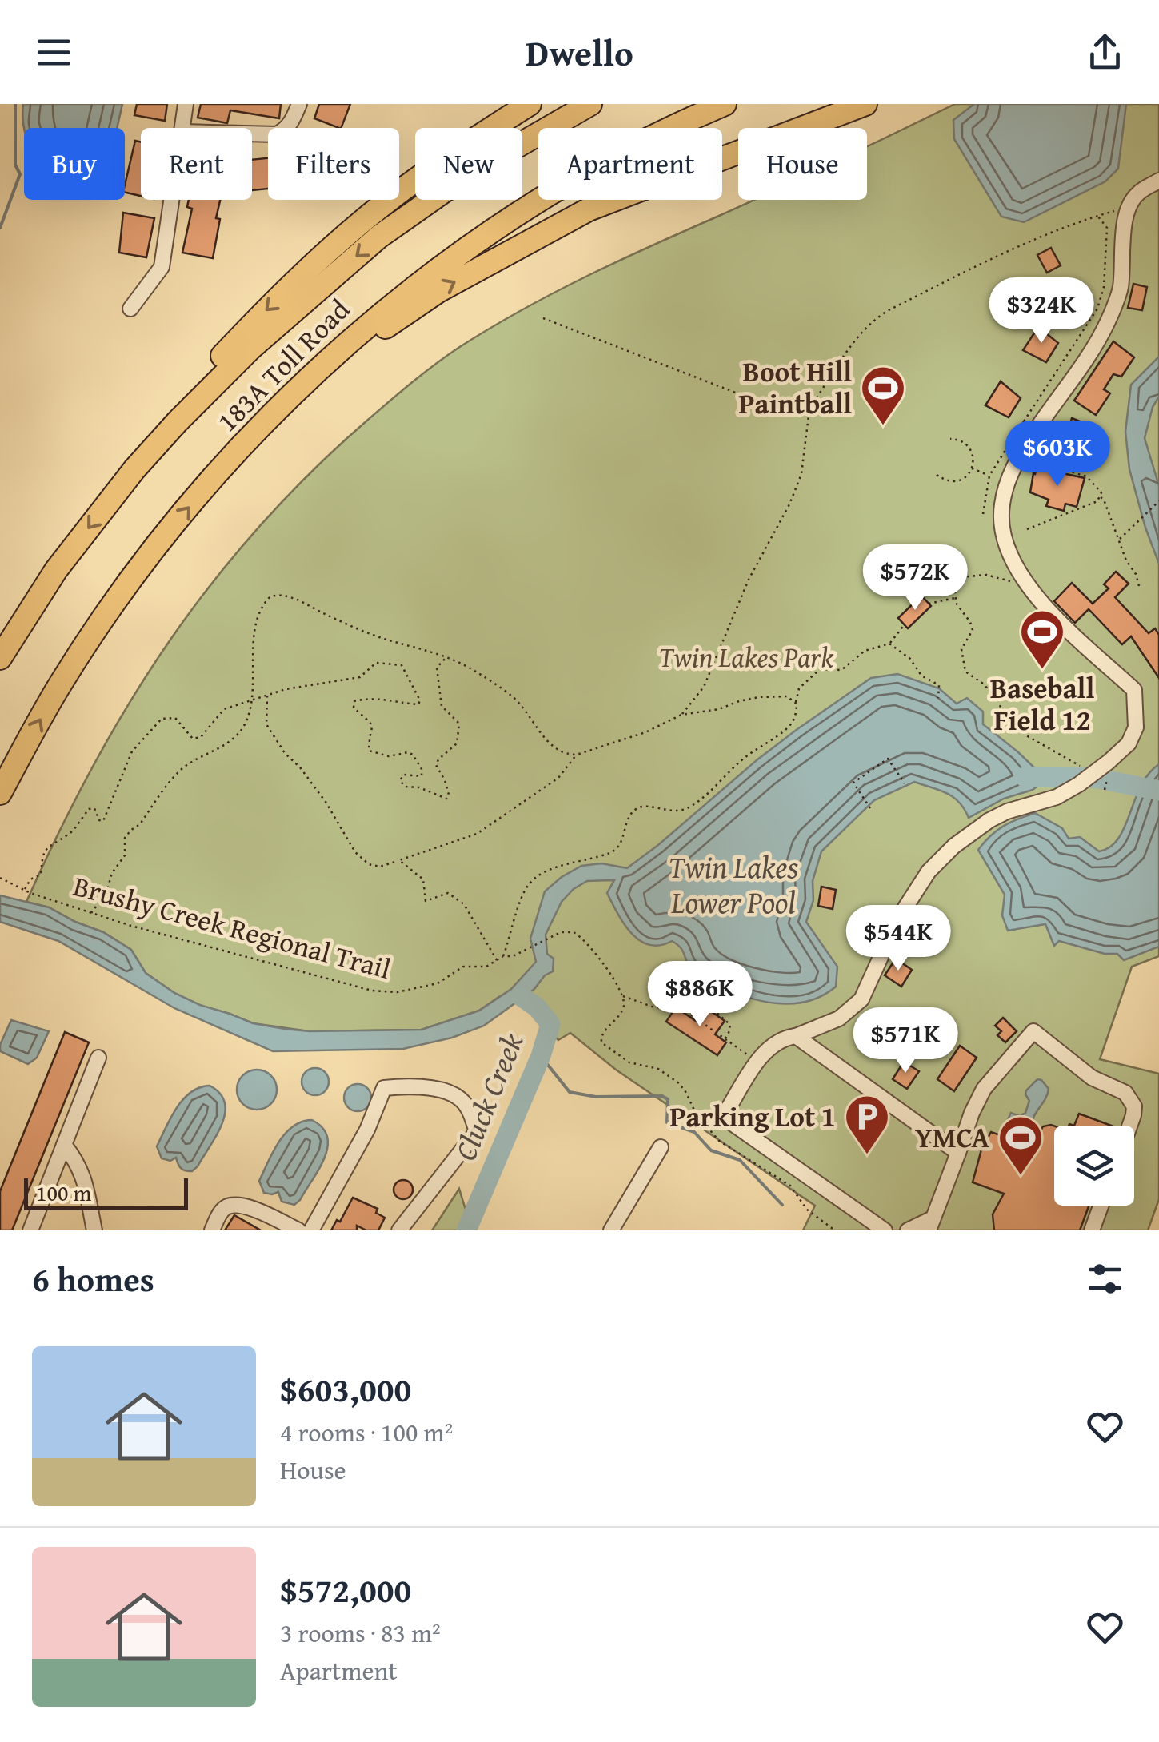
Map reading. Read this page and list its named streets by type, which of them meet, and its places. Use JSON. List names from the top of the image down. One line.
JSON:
{"streets":{"highway":["183A Toll Road"],"path":["Brushy Creek Regional Trail"]},"water":["Twin Lakes Lower Pool","Cluck Creek"],"parks":["Twin Lakes Park"],"places":{"sports":["Boot Hill Paintball","Baseball Field 12","YMCA"],"parking":["Parking Lot 1"]},"scale_bar":"100 m","page":{"header":"Dwello","chip":["Buy","Rent","Filters","New","Apartment","House"],"price":["$324K","$603K","$572K","$544K","$886K","$571K"],"scale":"100 m","heading":"6 homes","list":[{"name":"$603,000","note":"4 rooms · 100 m² · House"},{"name":"$572,000","note":"3 rooms · 83 m² · Apartment"}]}}
